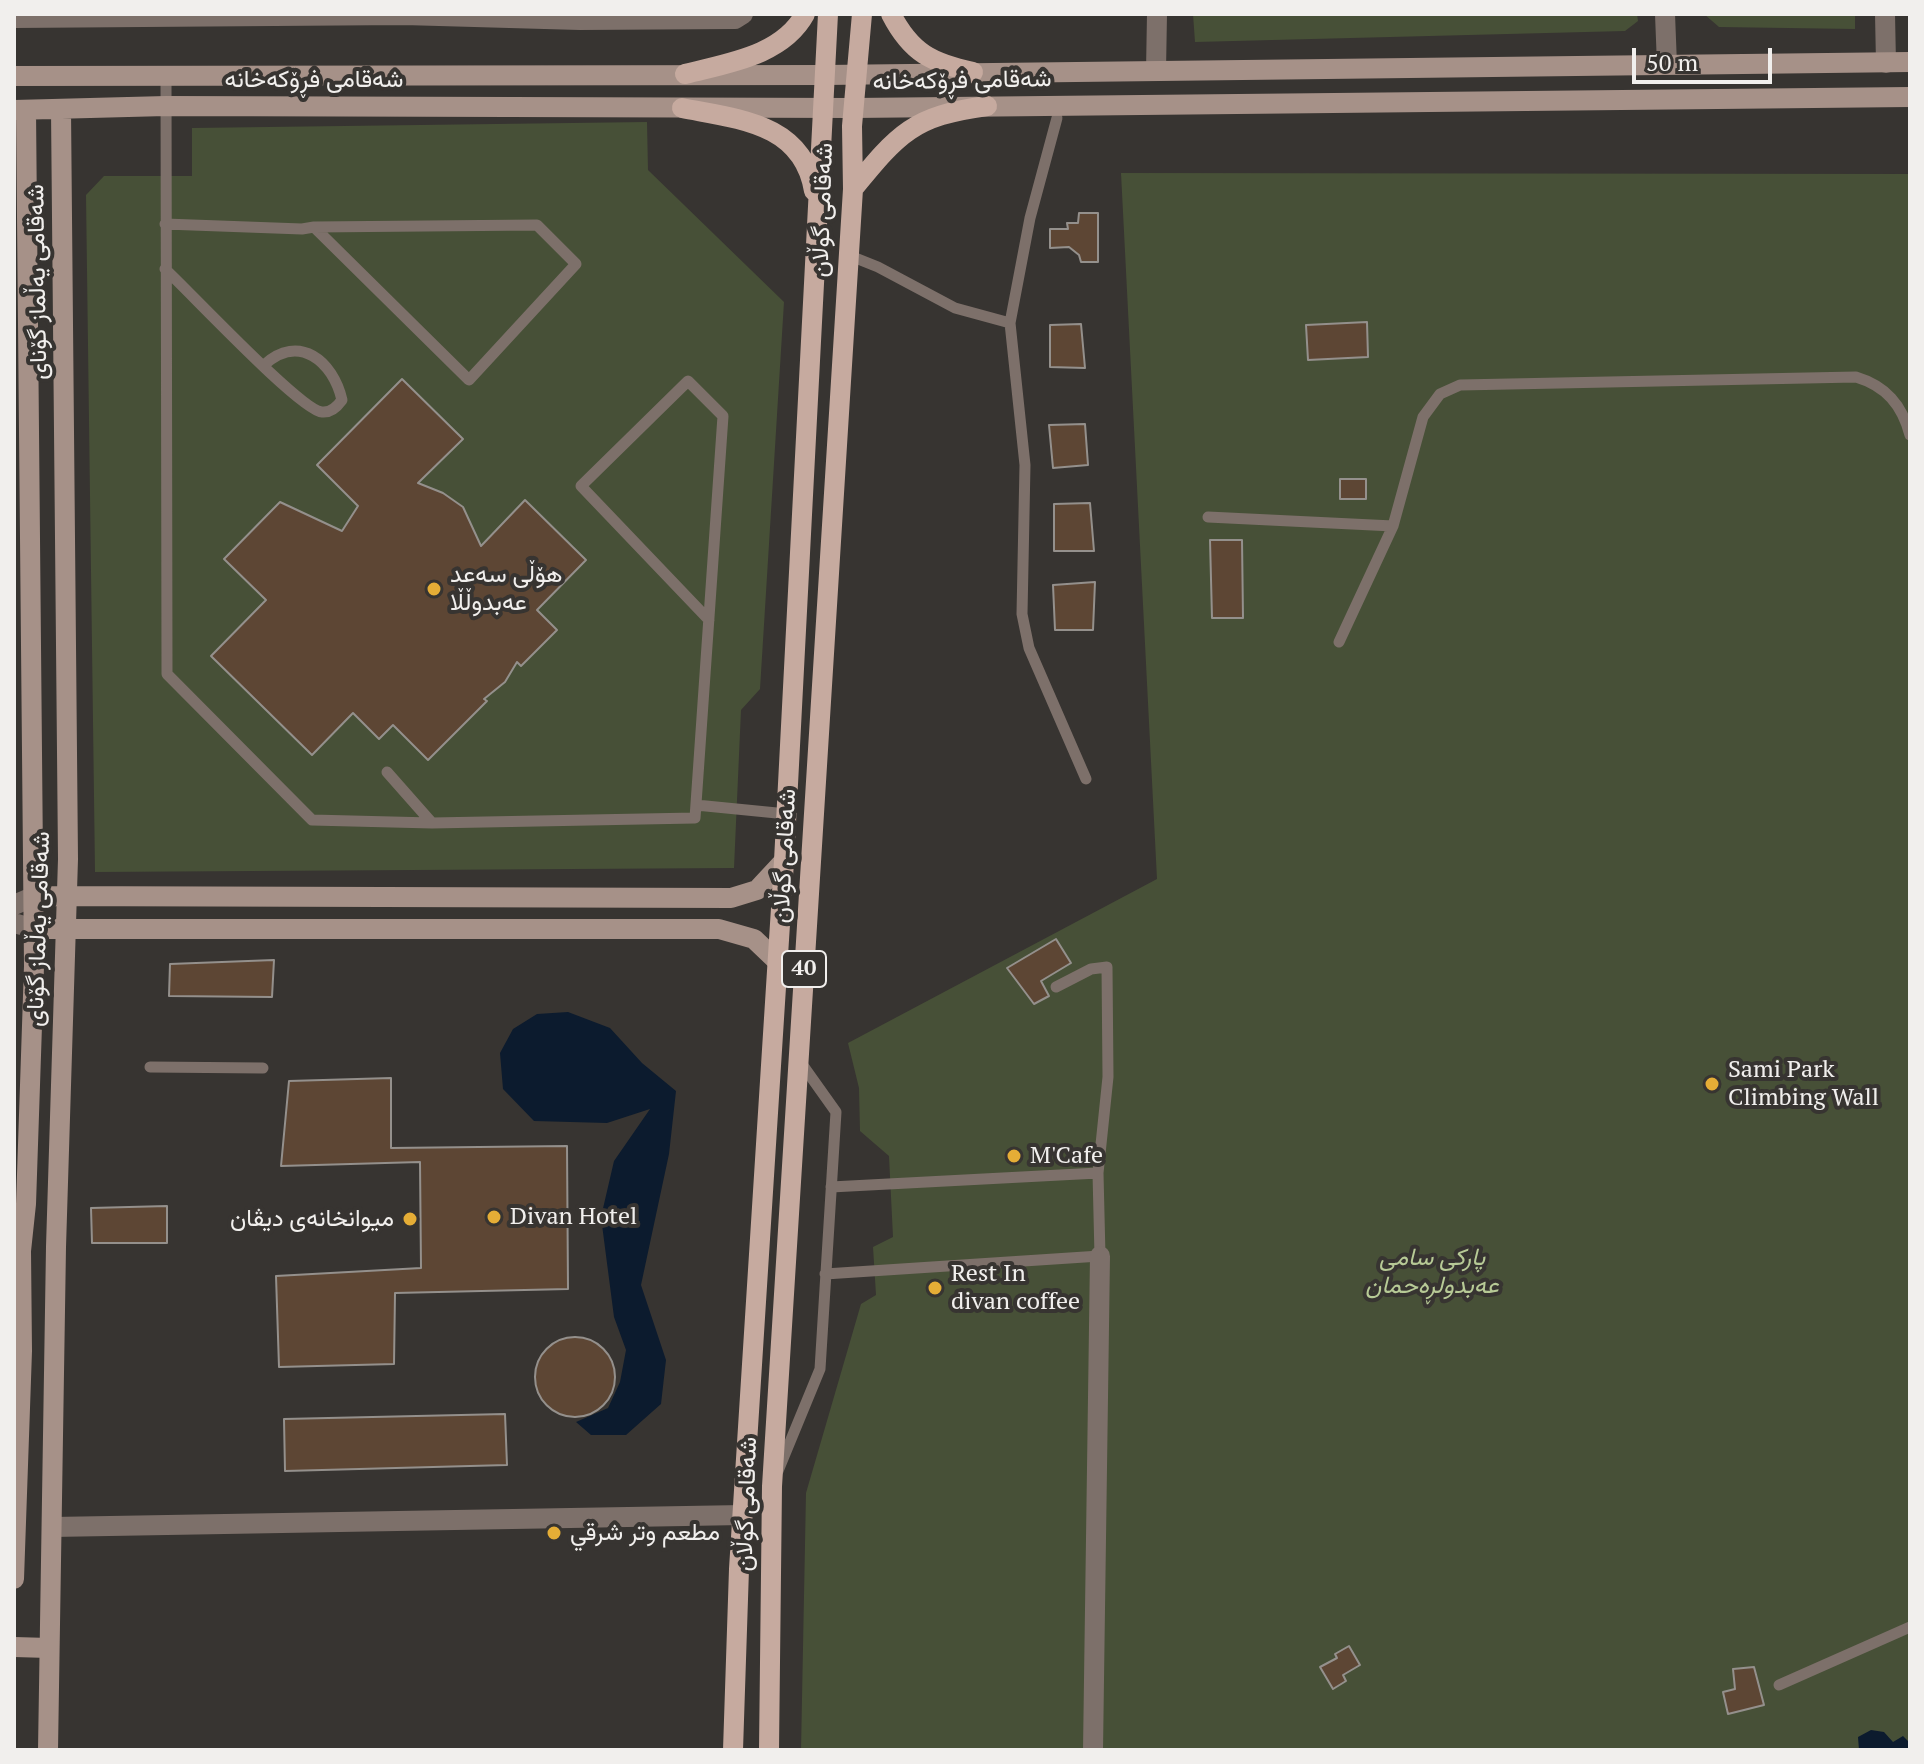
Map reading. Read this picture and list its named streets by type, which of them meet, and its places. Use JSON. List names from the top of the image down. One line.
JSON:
{"streets":{"main road":["شەقامی گوڵان","40"],"street":["شەقامی فڕۆکەخانە","شەقامی یەڵماز گۆنای"]},"crossings":[["شەقامی فڕۆکەخانە","شەقامی گوڵان"],["شەقامی فڕۆکەخانە","شەقامی یەڵماز گۆنای"]],"parks":["پارکی سامی عەبدولڕەحمان"],"places":["ھۆڵی سەعد عەبدوڵڵا","Sami Park Climbing Wall","M'Cafe","Divan Hotel","میوانخانەی دیڤان","Rest In divan coffee","مطعم وتر شرقي"],"scale_bar":"50 m"}
